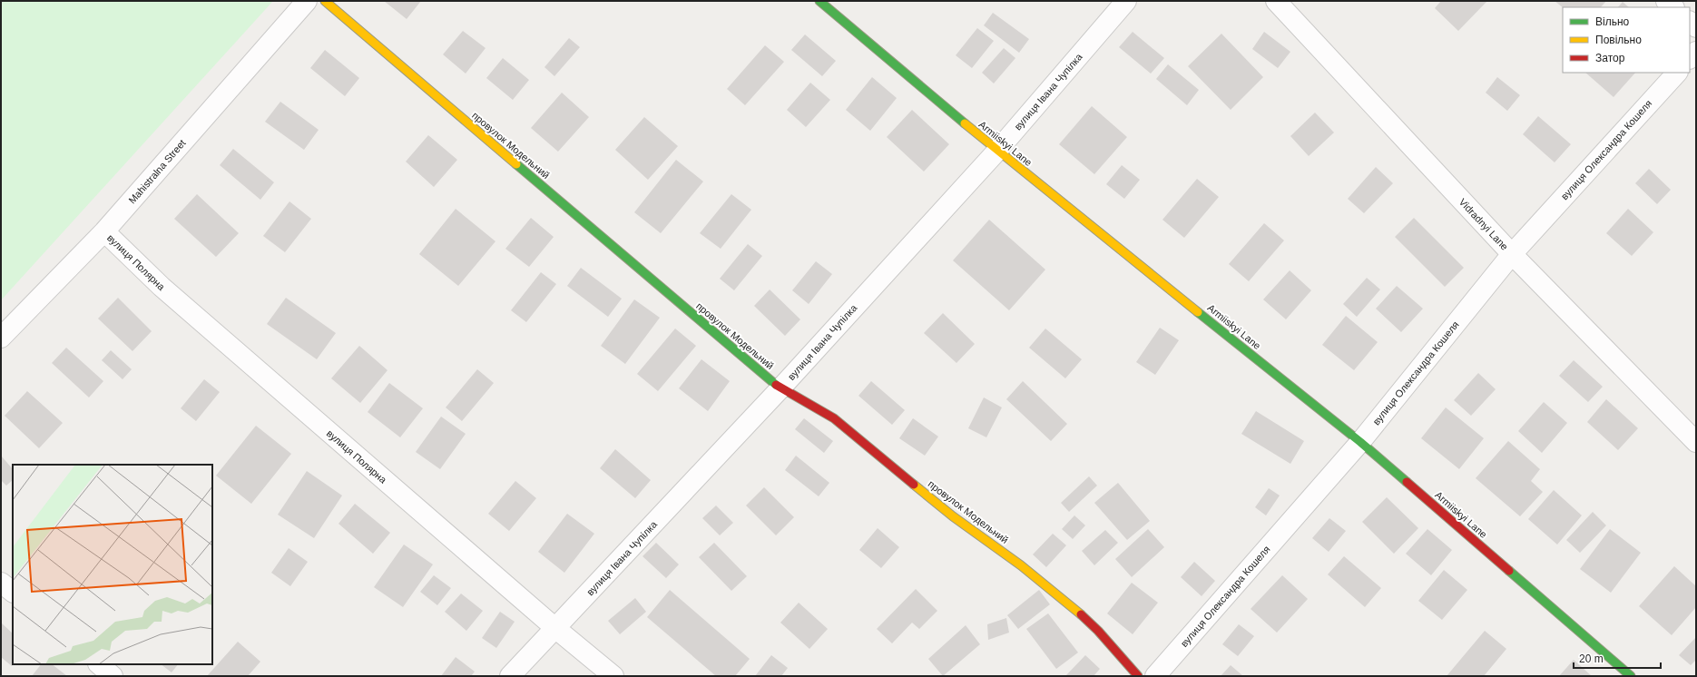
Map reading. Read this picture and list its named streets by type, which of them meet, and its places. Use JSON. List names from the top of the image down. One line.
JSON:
{"streets":{"street":["вулиця Івана Чупілка","Armiiskyi Lane","провулок Модельний","вулиця Олександра Кошеля","Mahistralna Street","Vidradnyi Lane","вулиця Полярна"]},"crossings":[["вулиця Івана Чупілка","Armiiskyi Lane"],["вулиця Івана Чупілка","провулок Модельний"],["вулиця Івана Чупілка","вулиця Полярна"],["Armiiskyi Lane","вулиця Олександра Кошеля"],["вулиця Олександра Кошеля","Vidradnyi Lane"],["Mahistralna Street","вулиця Полярна"]],"legend":["Вільно","Повільно","Затор"],"scale_bar":"20 m"}
